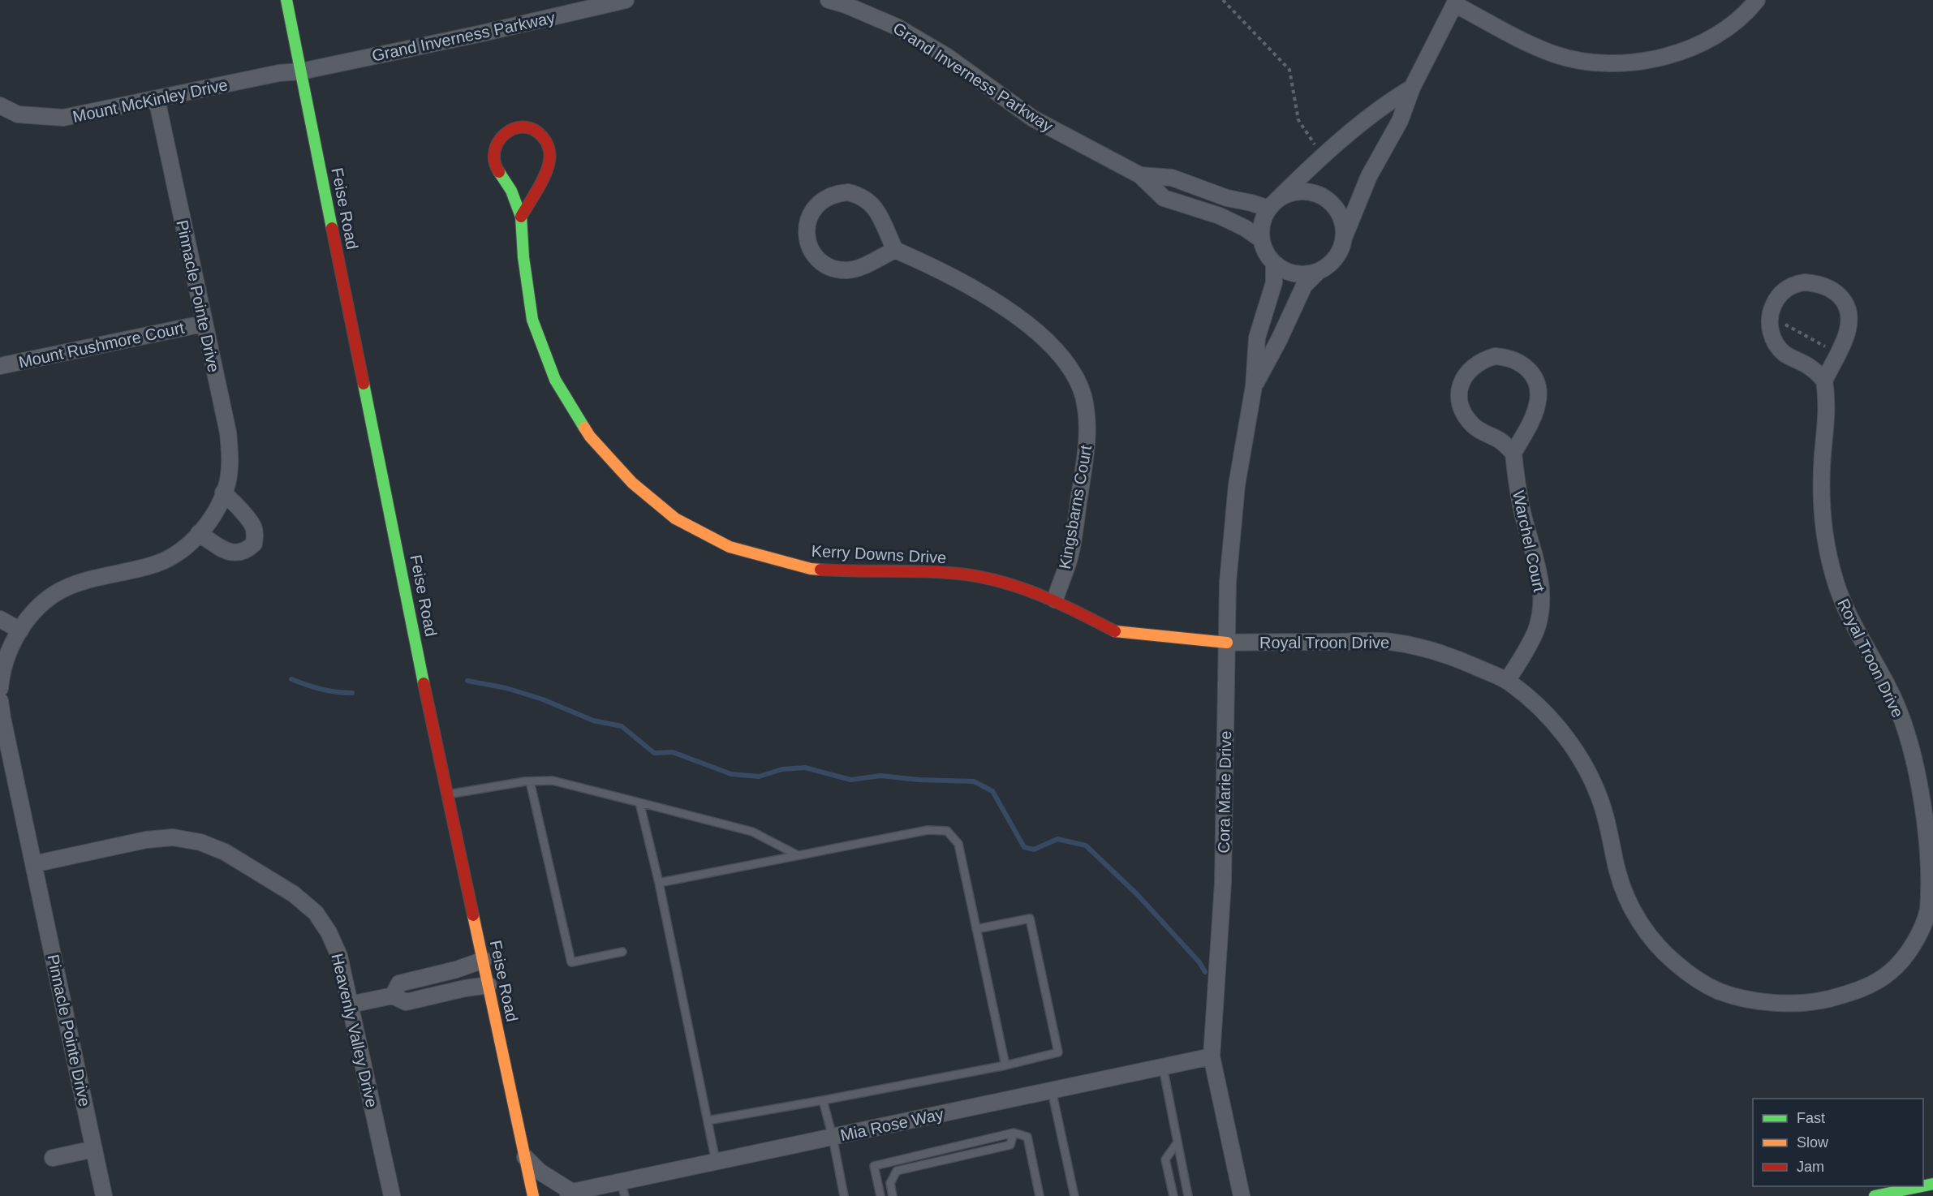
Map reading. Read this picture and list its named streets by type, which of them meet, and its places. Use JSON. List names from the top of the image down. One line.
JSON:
{"streets":{"street":["Grand Inverness Parkway","Mount McKinley Drive","Feise Road","Pinnacle Pointe Drive","Mount Rushmore Court","Kingsbarns Court","Warchel Court","Kerry Downs Drive","Royal Troon Drive","Cora Marie Drive","Heavenly Valley Drive","Mia Rose Way"]},"crossings":[["Grand Inverness Parkway","Mount McKinley Drive"],["Grand Inverness Parkway","Feise Road"],["Grand Inverness Parkway","Cora Marie Drive"],["Mount McKinley Drive","Feise Road"],["Mount McKinley Drive","Pinnacle Pointe Drive"],["Feise Road","Mia Rose Way"],["Pinnacle Pointe Drive","Mount Rushmore Court"],["Pinnacle Pointe Drive","Heavenly Valley Drive"],["Kingsbarns Court","Kerry Downs Drive"],["Warchel Court","Royal Troon Drive"],["Kerry Downs Drive","Royal Troon Drive"],["Kerry Downs Drive","Cora Marie Drive"],["Royal Troon Drive","Cora Marie Drive"],["Cora Marie Drive","Mia Rose Way"]],"legend":["Fast","Slow","Jam"]}
